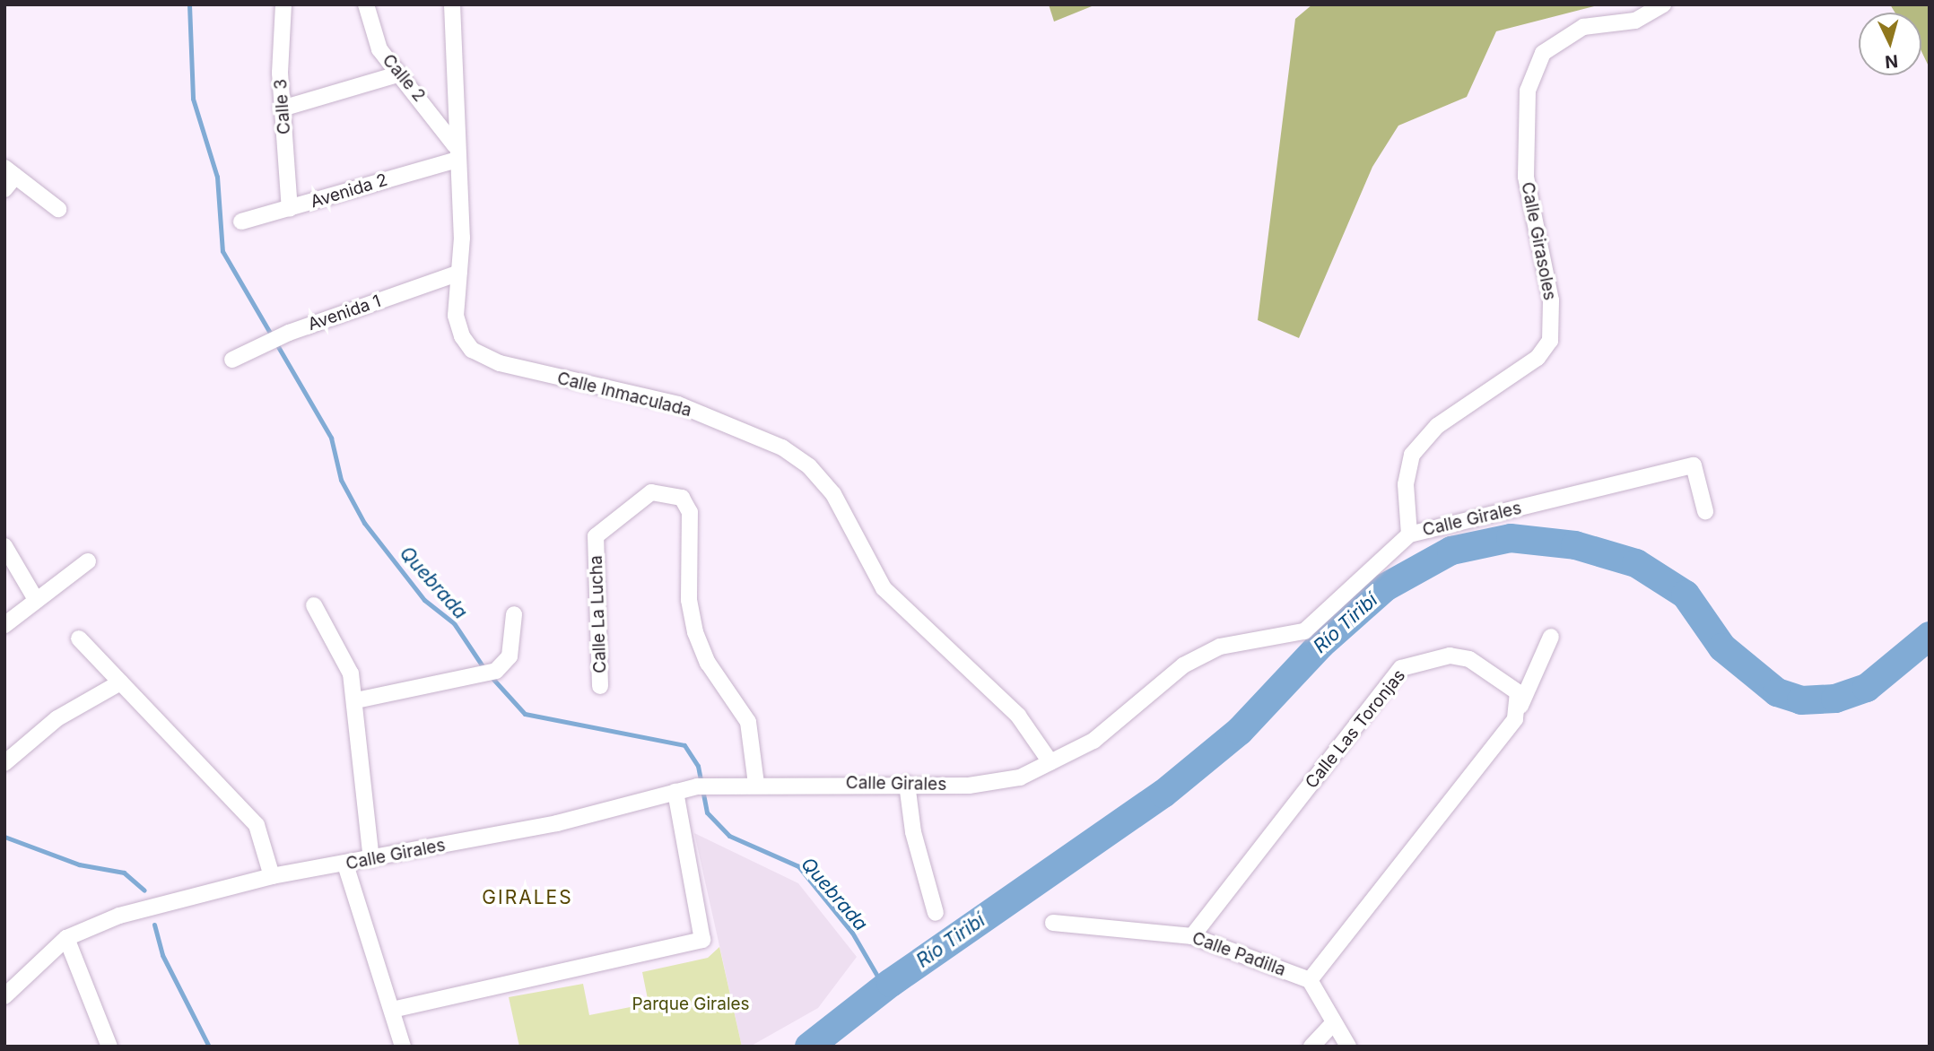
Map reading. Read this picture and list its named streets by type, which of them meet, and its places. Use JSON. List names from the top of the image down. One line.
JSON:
{"streets":{"street":["Calle 2","Calle 3","Avenida 2","Calle Girasoles","Avenida 1","Calle Inmaculada","Calle Girales","Calle La Lucha","Calle Las Toronjas","Calle Padilla"]},"crossings":[["Calle 2","Avenida 2"],["Calle 2","Calle Inmaculada"],["Calle 3","Avenida 2"],["Avenida 2","Calle Inmaculada"],["Calle Girasoles","Calle Girales"],["Avenida 1","Calle Inmaculada"],["Calle Inmaculada","Calle Girales"],["Calle Girales","Calle La Lucha"],["Calle Las Toronjas","Calle Padilla"]],"districts":["GIRALES"],"water":["Quebrada","Río Tiribí"],"parks":["Parque Girales"],"north":"bottom"}
